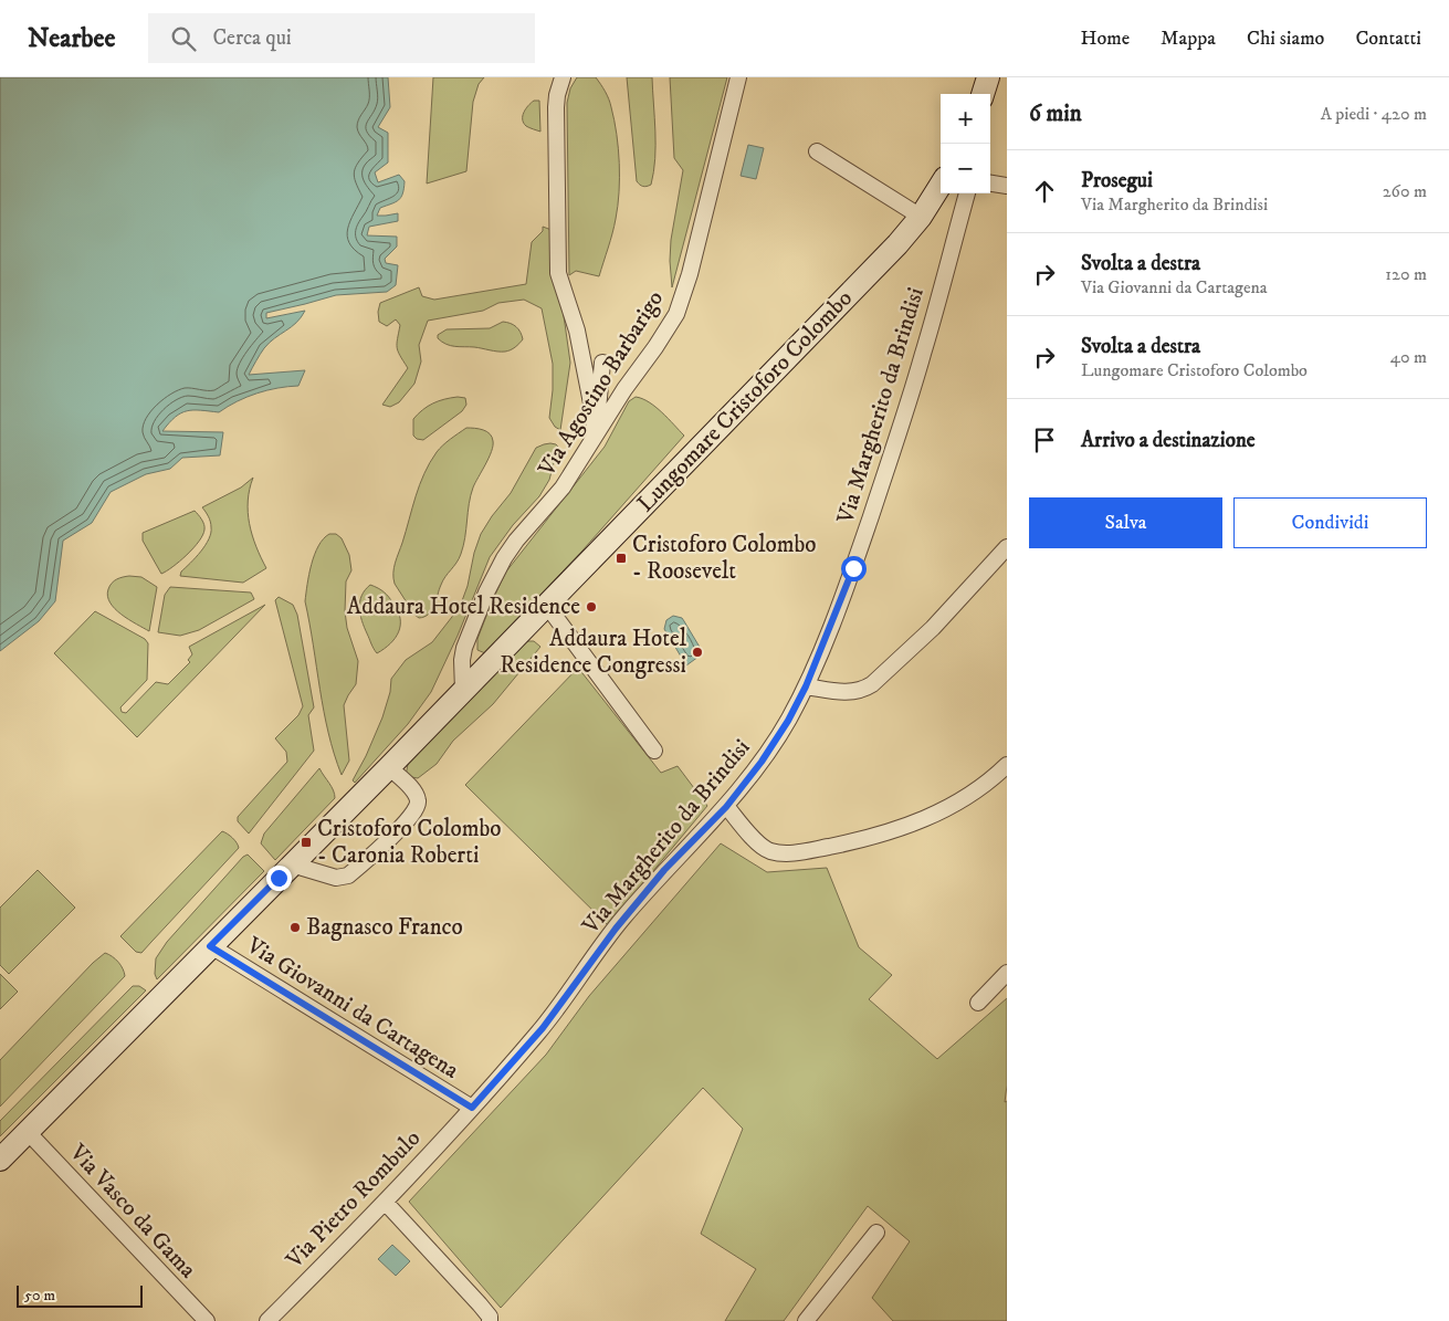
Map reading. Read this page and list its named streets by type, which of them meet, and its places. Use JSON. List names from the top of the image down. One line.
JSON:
{"streets":{"main road":["Lungomare Cristoforo Colombo"],"street":["Via Agostino Barbarigo","Via Margherito da Brindisi","Via Giovanni da Cartagena","Via Pietro Rombulo","Via Vasco da Gama"]},"crossings":[["Via Agostino Barbarigo","Lungomare Cristoforo Colombo"],["Lungomare Cristoforo Colombo","Via Giovanni da Cartagena"],["Lungomare Cristoforo Colombo","Via Vasco da Gama"],["Via Margherito da Brindisi","Via Giovanni da Cartagena"],["Via Margherito da Brindisi","Via Pietro Rombulo"],["Via Giovanni da Cartagena","Via Pietro Rombulo"]],"places":{"transit":["Cristoforo Colombo - Roosevelt","Cristoforo Colombo - Caronia Roberti"],"other":["Addaura Hotel Residence","Addaura Hotel Residence Congressi","Bagnasco Franco"]},"scale_bar":"50 m","page":{"header":"Nearbee","search":"Cerca qui","nav":["Home","Mappa","Chi siamo","Contatti"],"heading":["6 min","A piedi · 420 m"],"map_buttons":["+","−"],"list":[["Prosegui","Via Margherito da Brindisi","260 m"],["Svolta a destra","Via Giovanni da Cartagena","120 m"],["Svolta a destra","Lungomare Cristoforo Colombo","40 m"],"Arrivo a destinazione"],"buttons":["Salva","Condividi"],"scale":"50 m"}}
